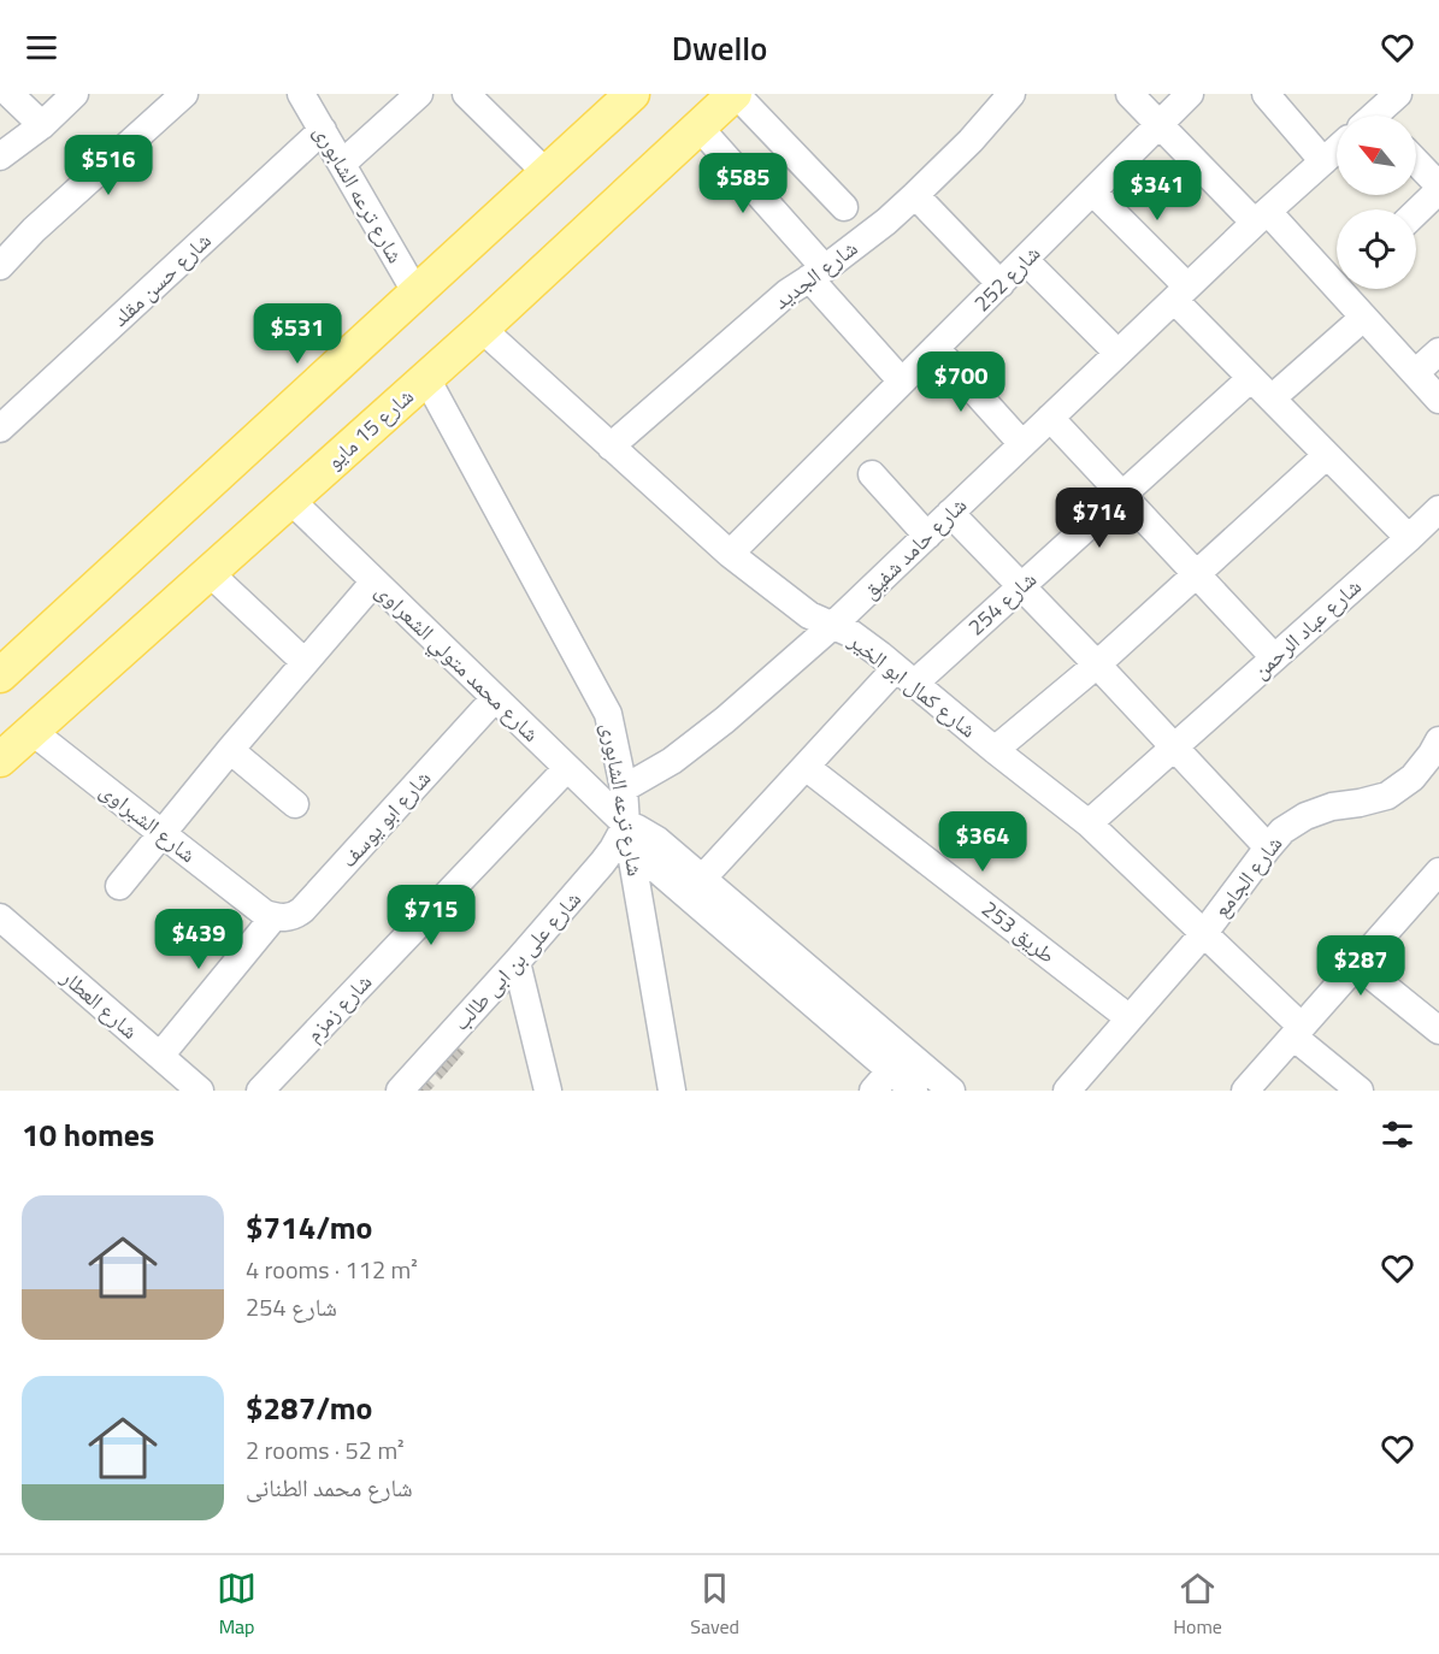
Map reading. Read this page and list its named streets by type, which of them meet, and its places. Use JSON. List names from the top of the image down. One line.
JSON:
{"streets":{"main road":["شارع 15 مايو"],"street":["شارع ترعه الشابورى","شارع الجديد","شارع 252","شارع حسن مقلد","شارع حامد شفيق","شارع 254","شارع عباد الرحمن","شارع محمد متولي الشعراوى","شارع كمال ابو الخير","شارع ابو يوسف","شارع الشبراوى","شارع الجامع","طريق 253","شارع على بن ابى طالب","شارع العطار","شارع زمزم"]},"crossings":[["شارع ترعه الشابورى","شارع حسن مقلد"],["شارع ترعه الشابورى","شارع 15 مايو"],["شارع ترعه الشابورى","شارع حامد شفيق"],["شارع ترعه الشابورى","شارع محمد متولي الشعراوى"],["شارع ترعه الشابورى","شارع على بن ابى طالب"],["شارع الجديد","شارع كمال ابو الخير"],["شارع 252","شارع كمال ابو الخير"],["شارع 15 مايو","شارع محمد متولي الشعراوى"],["شارع 15 مايو","شارع كمال ابو الخير"],["شارع 15 مايو","شارع الشبراوى"],["شارع حامد شفيق","شارع كمال ابو الخير"],["شارع 254","شارع محمد متولي الشعراوى"],["شارع 254","شارع كمال ابو الخير"],["شارع 254","طريق 253"],["شارع عباد الرحمن","شارع كمال ابو الخير"],["شارع محمد متولي الشعراوى","شارع ابو يوسف"],["شارع محمد متولي الشعراوى","شارع على بن ابى طالب"],["شارع محمد متولي الشعراوى","شارع زمزم"],["شارع كمال ابو الخير","شارع الجامع"],["شارع ابو يوسف","شارع الشبراوى"],["شارع الجامع","طريق 253"]],"north":"top left","page":{"header":"Dwello","price":["$516","$585","$341","$531","$700","$714","$364","$715","$439","$287"],"heading":"10 homes","list":[{"name":"$714/mo","note":"4 rooms · 112 m² · شارع 254"},{"name":"$287/mo","note":"2 rooms · 52 m² · شارع محمد الطنانى"}],"tabs":["Map","Saved","Home"]}}
